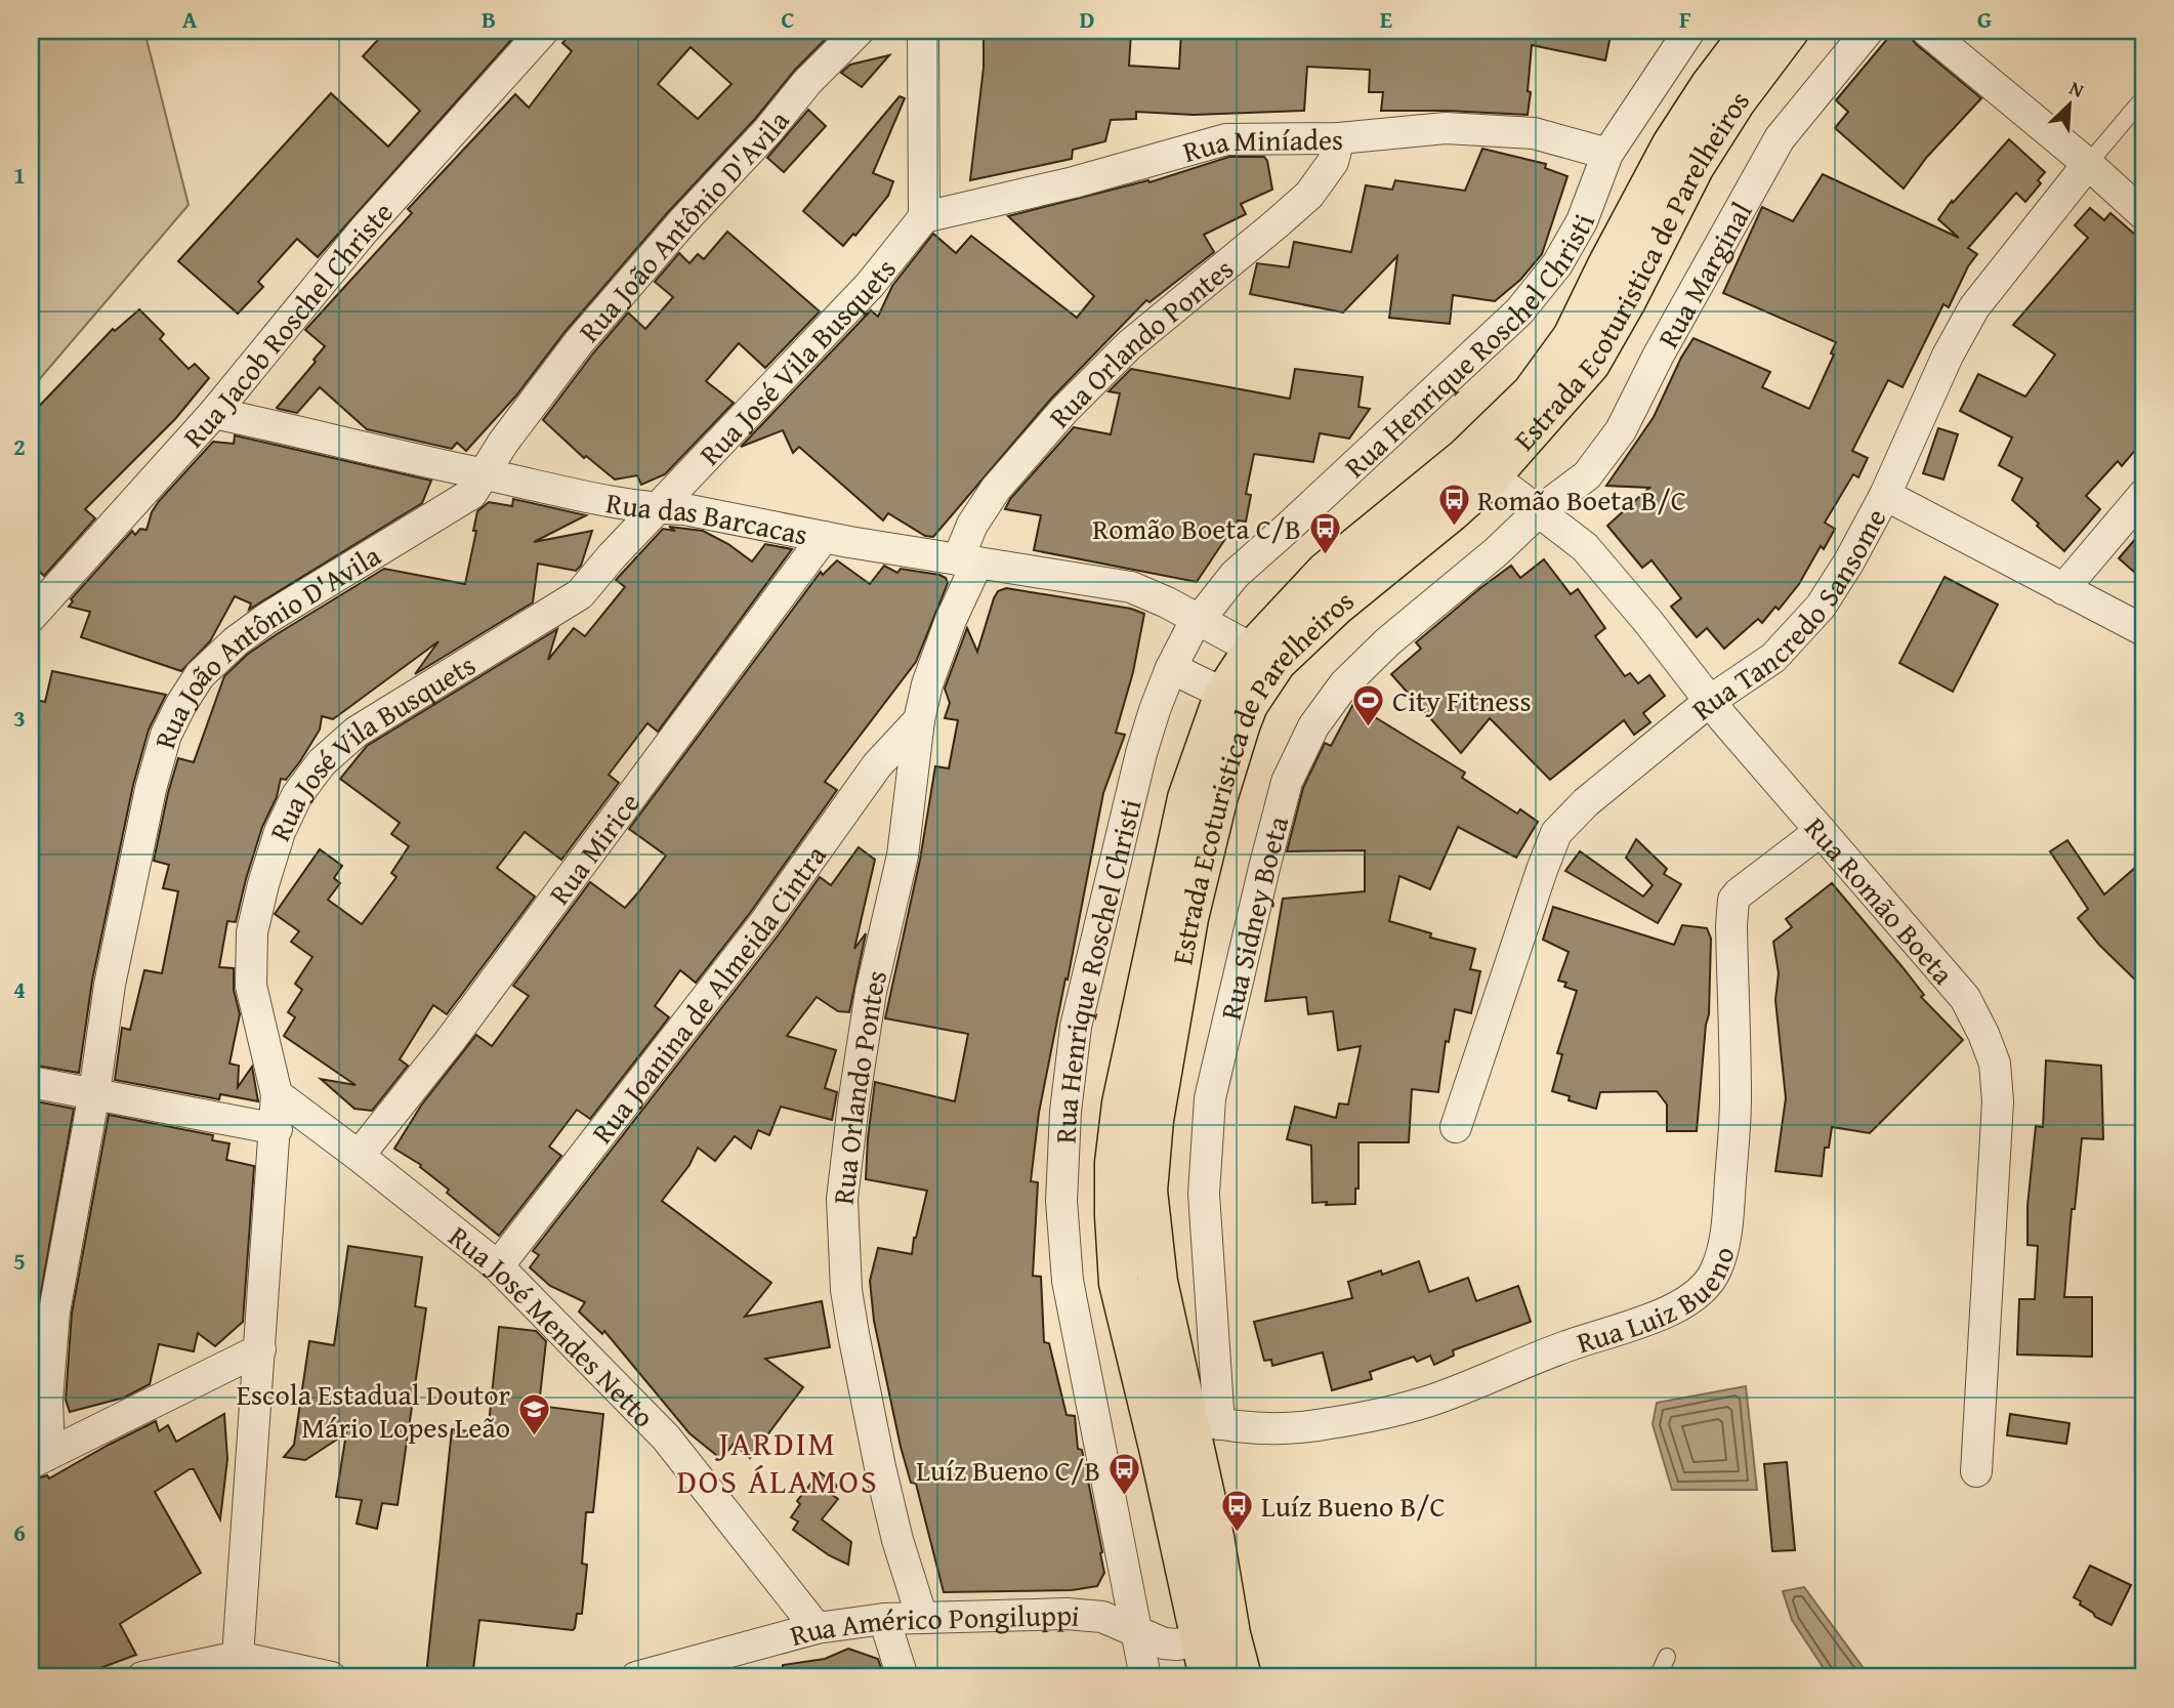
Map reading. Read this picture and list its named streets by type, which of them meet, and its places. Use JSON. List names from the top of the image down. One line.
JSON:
{"streets":{"main road":["Estrada Ecoturistica de Parelheiros"],"street":["Rua Miníades","Rua João Antônio D'Avila","Rua Marginal","Rua Jacob Roschel Christe","Rua Henrique Roschel Christi","Rua Orlando Pontes","Rua José Vila Busquets","Rua das Barcacas","Rua Tancredo Sansome","Rua Mirice","Rua Romão Boeta","Rua Sidney Boeta","Rua Joanina de Almeida Cintra","Rua Luiz Bueno","Rua José Mendes Netto","Rua Américo Pongiluppi"]},"crossings":[["Rua Miníades","Rua Henrique Roschel Christi"],["Rua Miníades","Rua Orlando Pontes"],["Rua Miníades","Rua José Vila Busquets"],["Rua João Antônio D'Avila","Rua das Barcacas"],["Estrada Ecoturistica de Parelheiros","Rua Romão Boeta"],["Estrada Ecoturistica de Parelheiros","Rua Sidney Boeta"],["Estrada Ecoturistica de Parelheiros","Rua Luiz Bueno"],["Estrada Ecoturistica de Parelheiros","Rua Américo Pongiluppi"],["Rua Marginal","Rua Romão Boeta"],["Rua Marginal","Rua Sidney Boeta"],["Rua Jacob Roschel Christe","Rua das Barcacas"],["Rua Henrique Roschel Christi","Rua das Barcacas"],["Rua Henrique Roschel Christi","Rua Américo Pongiluppi"],["Rua Orlando Pontes","Rua das Barcacas"],["Rua Orlando Pontes","Rua Joanina de Almeida Cintra"],["Rua Orlando Pontes","Rua Américo Pongiluppi"],["Rua José Vila Busquets","Rua das Barcacas"],["Rua José Vila Busquets","Rua José Mendes Netto"],["Rua das Barcacas","Rua Mirice"],["Rua Tancredo Sansome","Rua Romão Boeta"],["Rua Mirice","Rua José Mendes Netto"],["Rua Romão Boeta","Rua Sidney Boeta"],["Rua Romão Boeta","Rua Luiz Bueno"],["Rua Sidney Boeta","Rua Luiz Bueno"],["Rua Joanina de Almeida Cintra","Rua José Mendes Netto"],["Rua José Mendes Netto","Rua Américo Pongiluppi"]],"districts":["JARDIM DOS ÁLAMOS"],"places":{"bus stop":["Romão Boeta B/C","Romão Boeta C/B","Luíz Bueno C/B","Luíz Bueno B/C"],"sports":["City Fitness"],"school or university":["Escola Estadual Doutor Mário Lopes Leão"]},"north":"top right","grid":{"columns":["A","B","C","D","E","F","G"],"rows":["1","2","3","4","5","6"]}}
